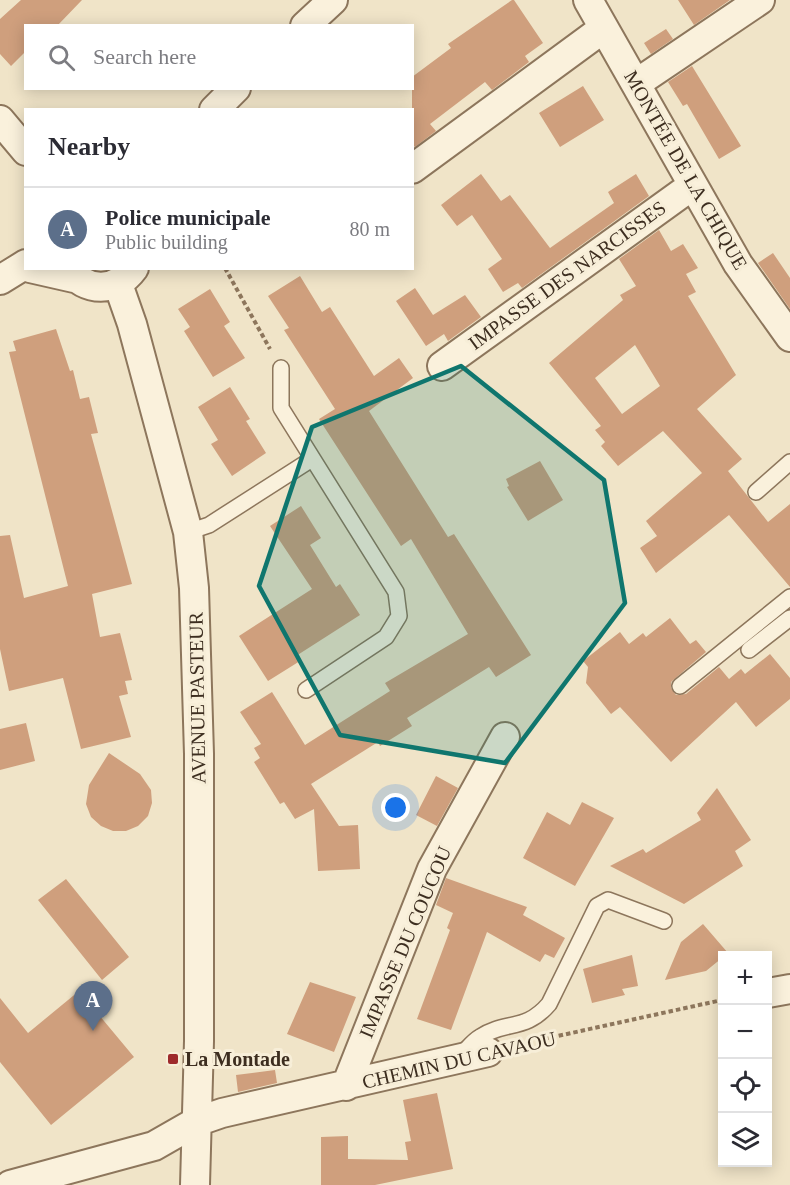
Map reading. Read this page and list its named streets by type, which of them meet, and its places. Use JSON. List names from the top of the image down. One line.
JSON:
{"streets":{"street":["MONTÉE DE LA CHIQUE","IMPASSE DES NARCISSES","AVENUE PASTEUR","IMPASSE DU COUCOU","CHEMIN DU CAVAOU"]},"crossings":[["MONTÉE DE LA CHIQUE","IMPASSE DES NARCISSES"],["AVENUE PASTEUR","CHEMIN DU CAVAOU"],["IMPASSE DU COUCOU","CHEMIN DU CAVAOU"]],"places":{"transit":["La Montade"]},"page":{"search":"Search here","heading":"Nearby","list":[{"mark":"A","name":"Police municipale","note":"Public building","value":"80 m"}],"map_buttons":["+","−"],"pins":"A"}}
